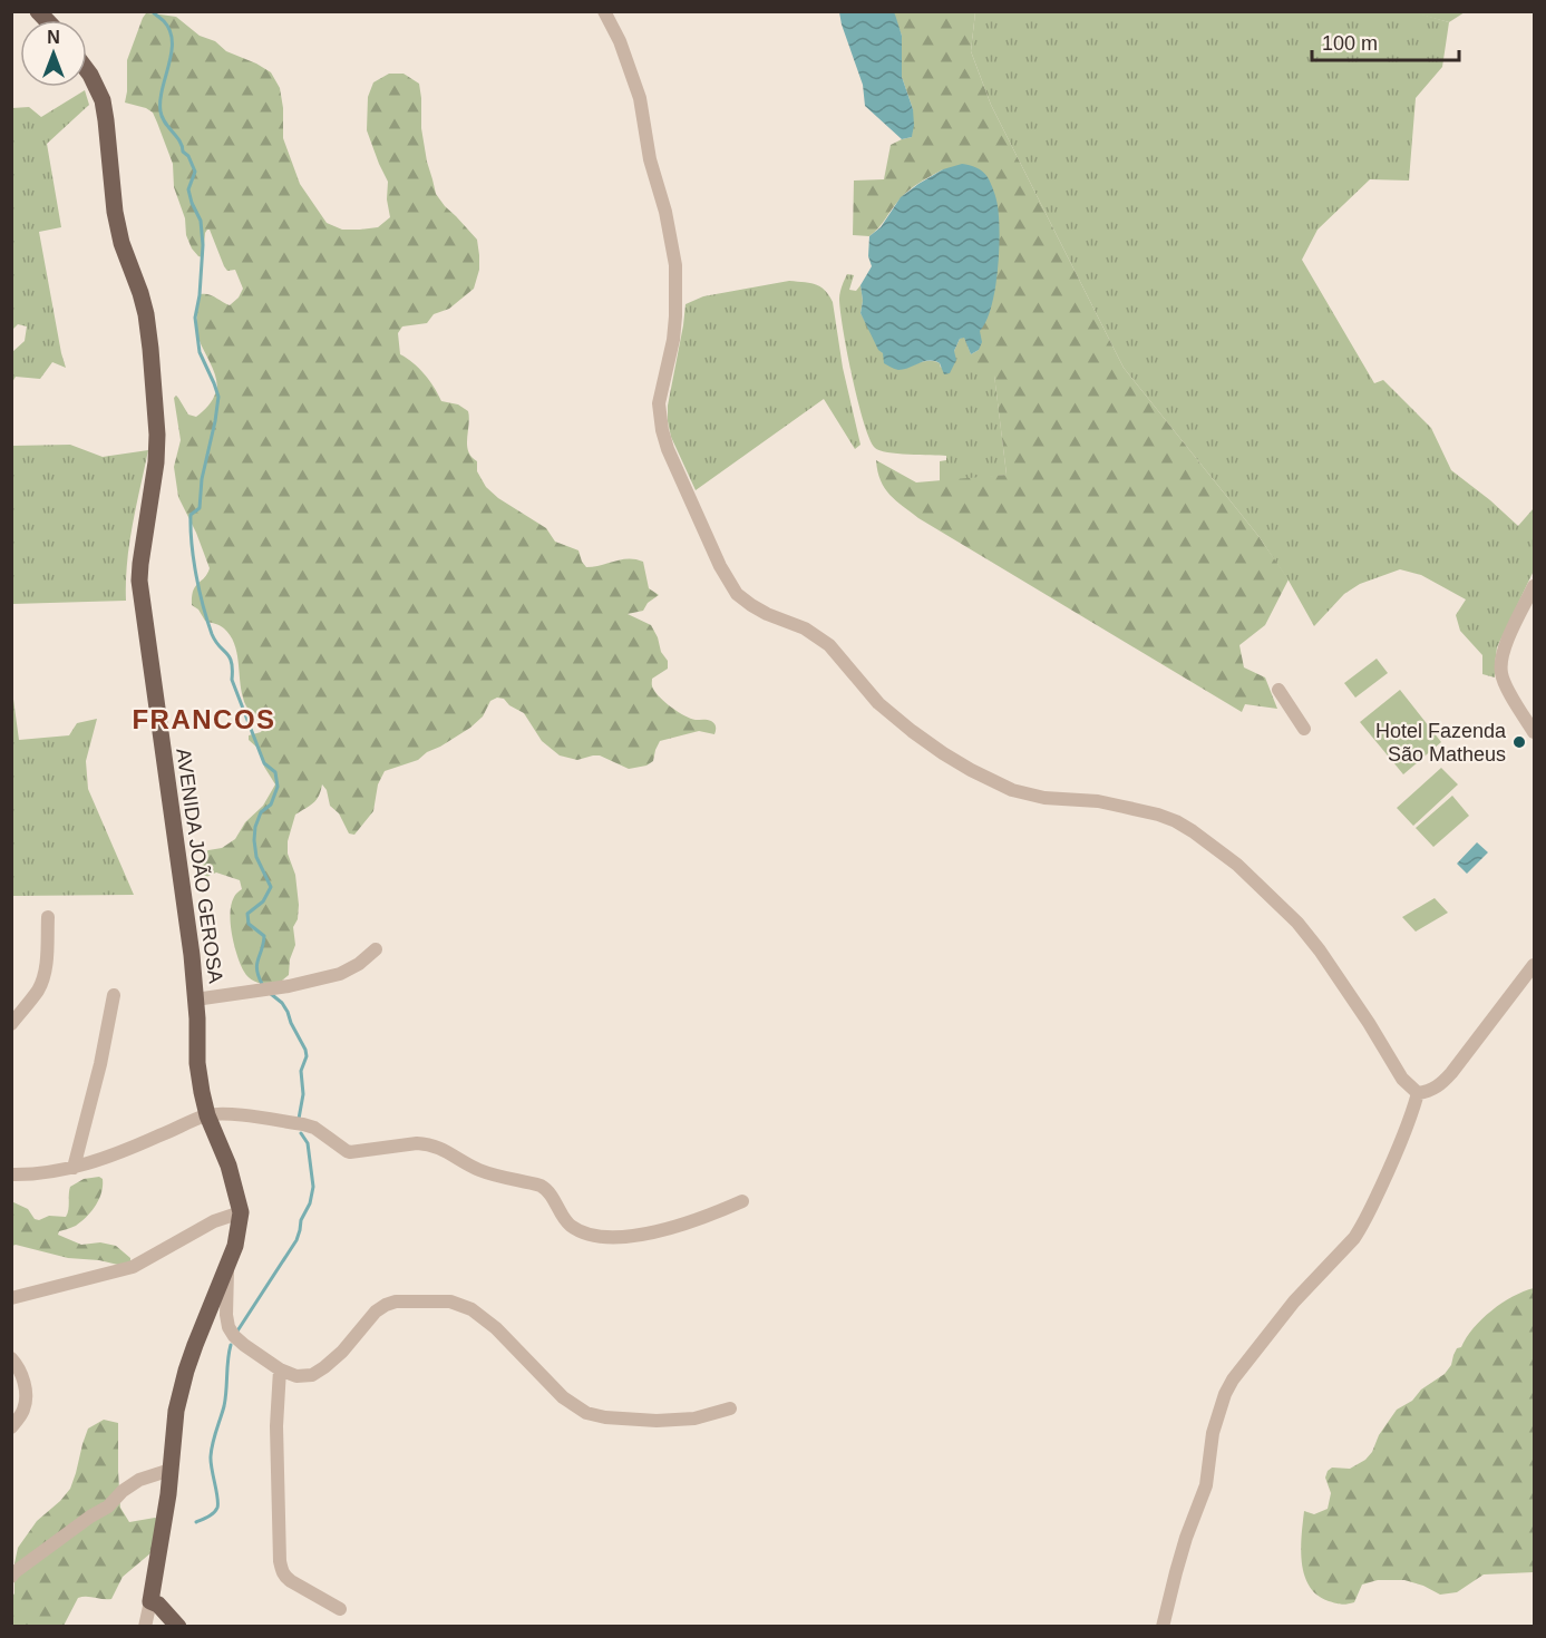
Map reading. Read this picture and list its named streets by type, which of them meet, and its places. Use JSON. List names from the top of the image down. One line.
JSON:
{"streets":{"main road":["AVENIDA JOÃO GEROSA"]},"districts":["FRANCOS"],"places":["Hotel Fazenda São Matheus"],"scale_bar":"100 m","north":"top"}
